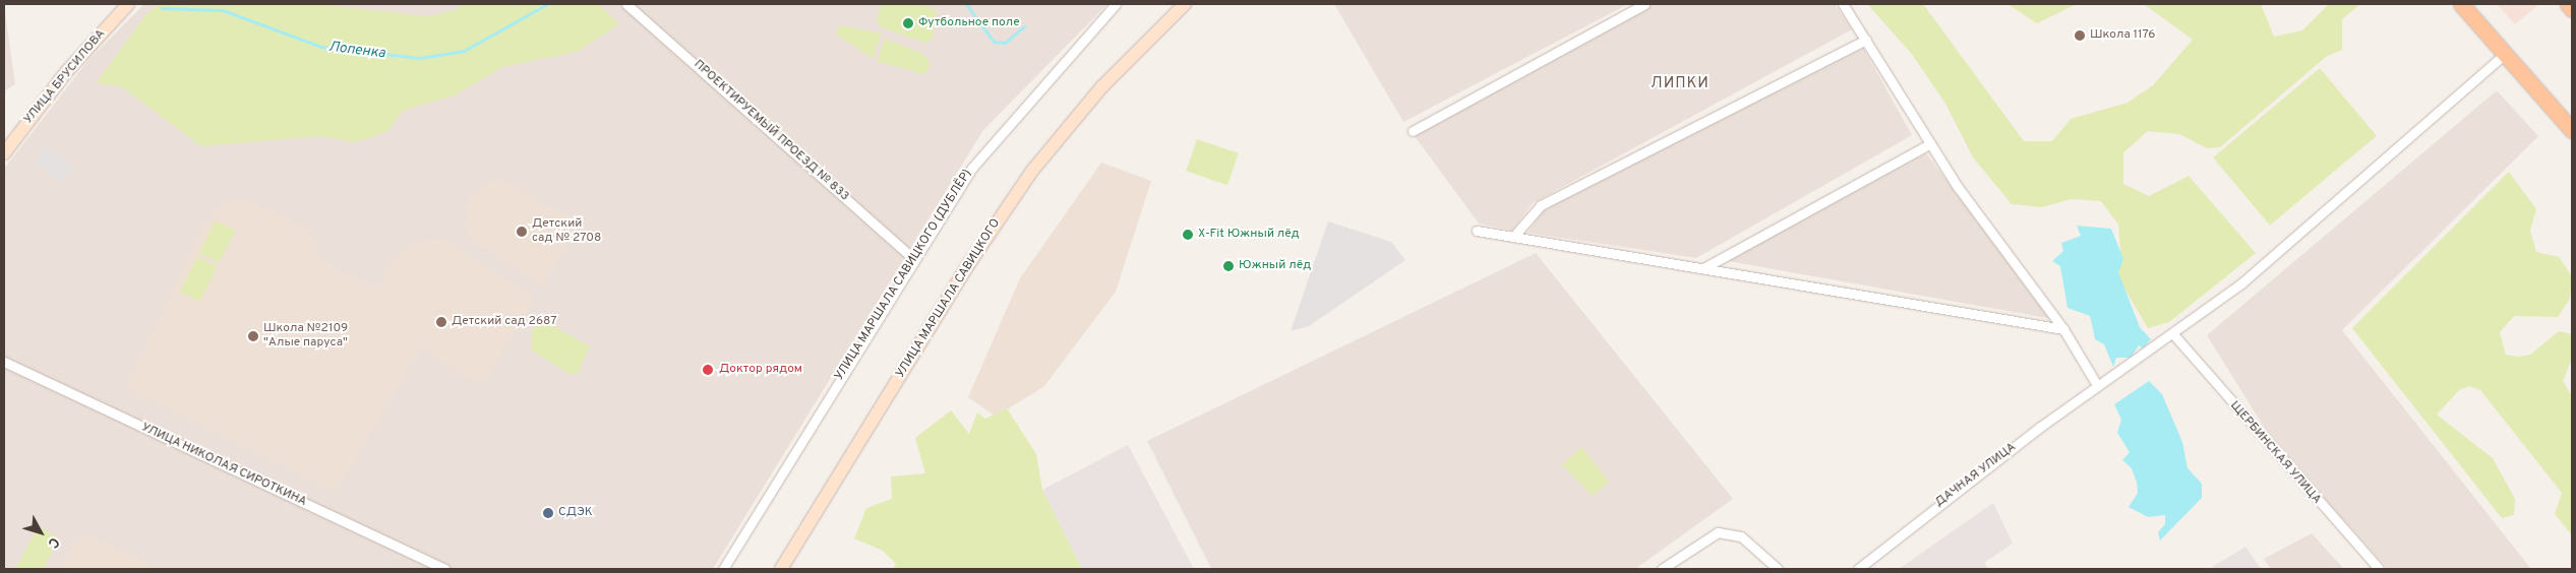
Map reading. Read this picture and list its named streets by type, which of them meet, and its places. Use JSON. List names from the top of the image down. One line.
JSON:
{"streets":{"street":["УЛИЦА БРУСИЛОВА","ПРОЕКТИРУЕМЫЙ ПРОЕЗД № 833","УЛИЦА МАРШАЛА САВИЦКОГО (ДУБЛЁР)","УЛИЦА МАРШАЛА САВИЦКОГО","ЩЕРБИНСКАЯ УЛИЦА","УЛИЦА НИКОЛАЯ СИРОТКИНА","ДАЧНАЯ УЛИЦА"]},"crossings":[["ПРОЕКТИРУЕМЫЙ ПРОЕЗД № 833","УЛИЦА МАРШАЛА САВИЦКОГО (ДУБЛЁР)"],["ЩЕРБИНСКАЯ УЛИЦА","ДАЧНАЯ УЛИЦА"]],"districts":["ЛИПКИ"],"water":["Лопенка"],"places":["Футбольное поле","Школа 1176","Детский сад № 2708","X-Fit Южный лёд","Южный лёд","Детский сад 2687","Школа №2109 \"Алые паруса\"","Доктор рядом","СДЭК"],"north":"bottom right"}
